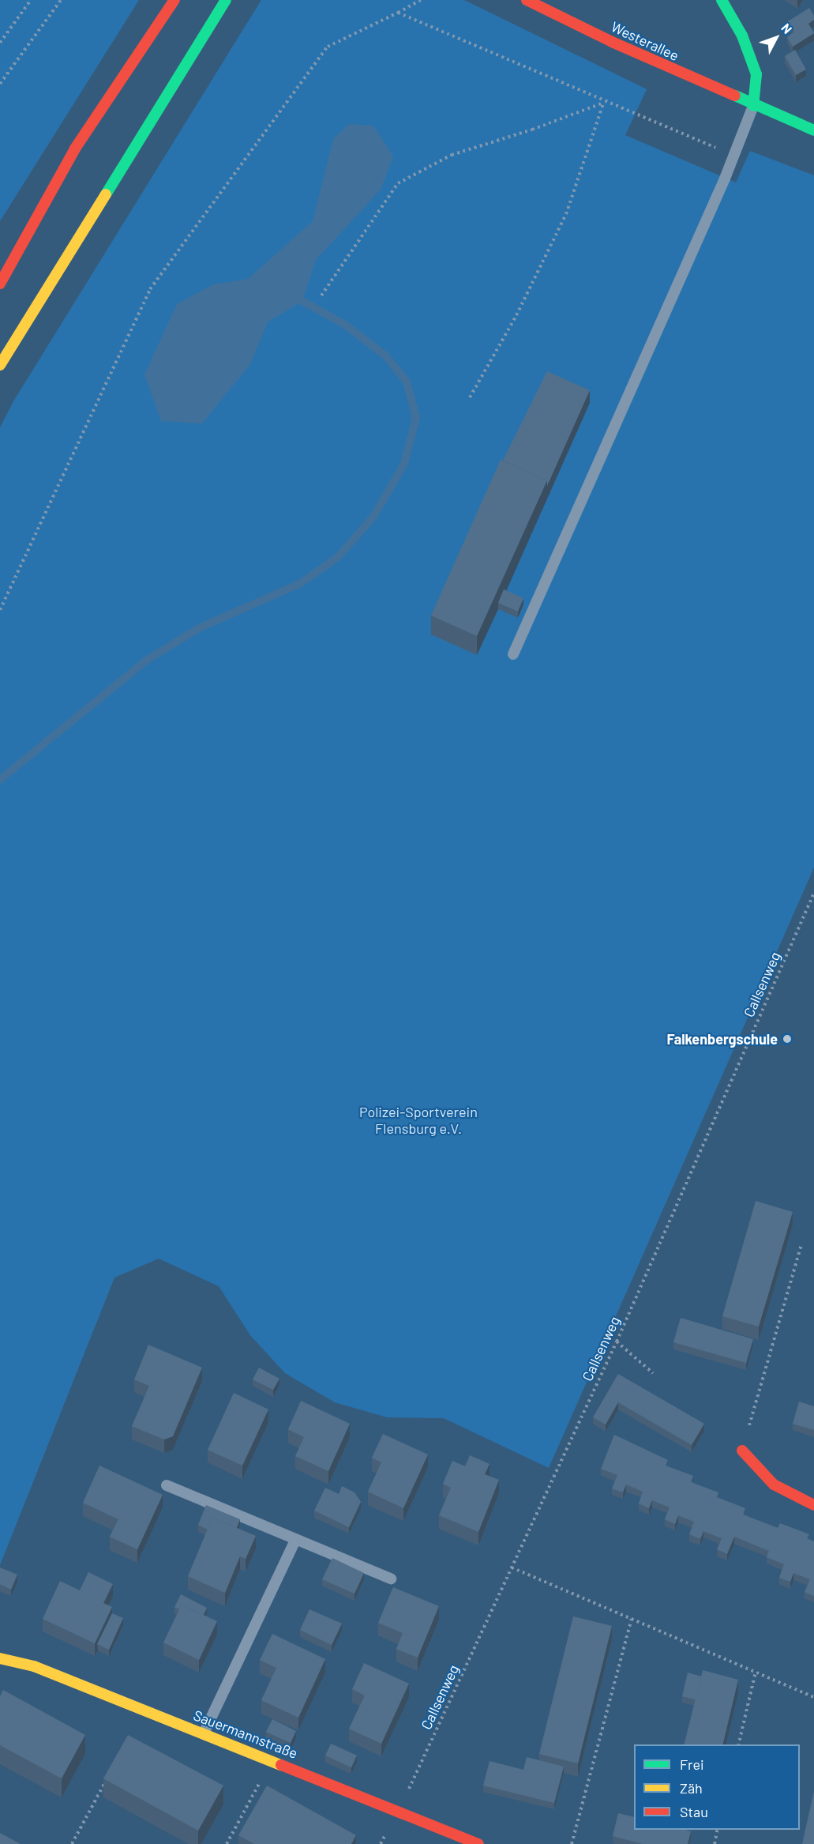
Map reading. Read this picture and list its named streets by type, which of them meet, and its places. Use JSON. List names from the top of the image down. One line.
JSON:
{"streets":{"main road":["Westerallee","Sauermannstraße"],"path":["Callsenweg"]},"crossings":[["Callsenweg","Sauermannstraße"]],"parks":["Polizei-Sportverein Flensburg e.V."],"places":["Falkenbergschule"],"legend":["Frei","Zäh","Stau"],"north":"top right"}
